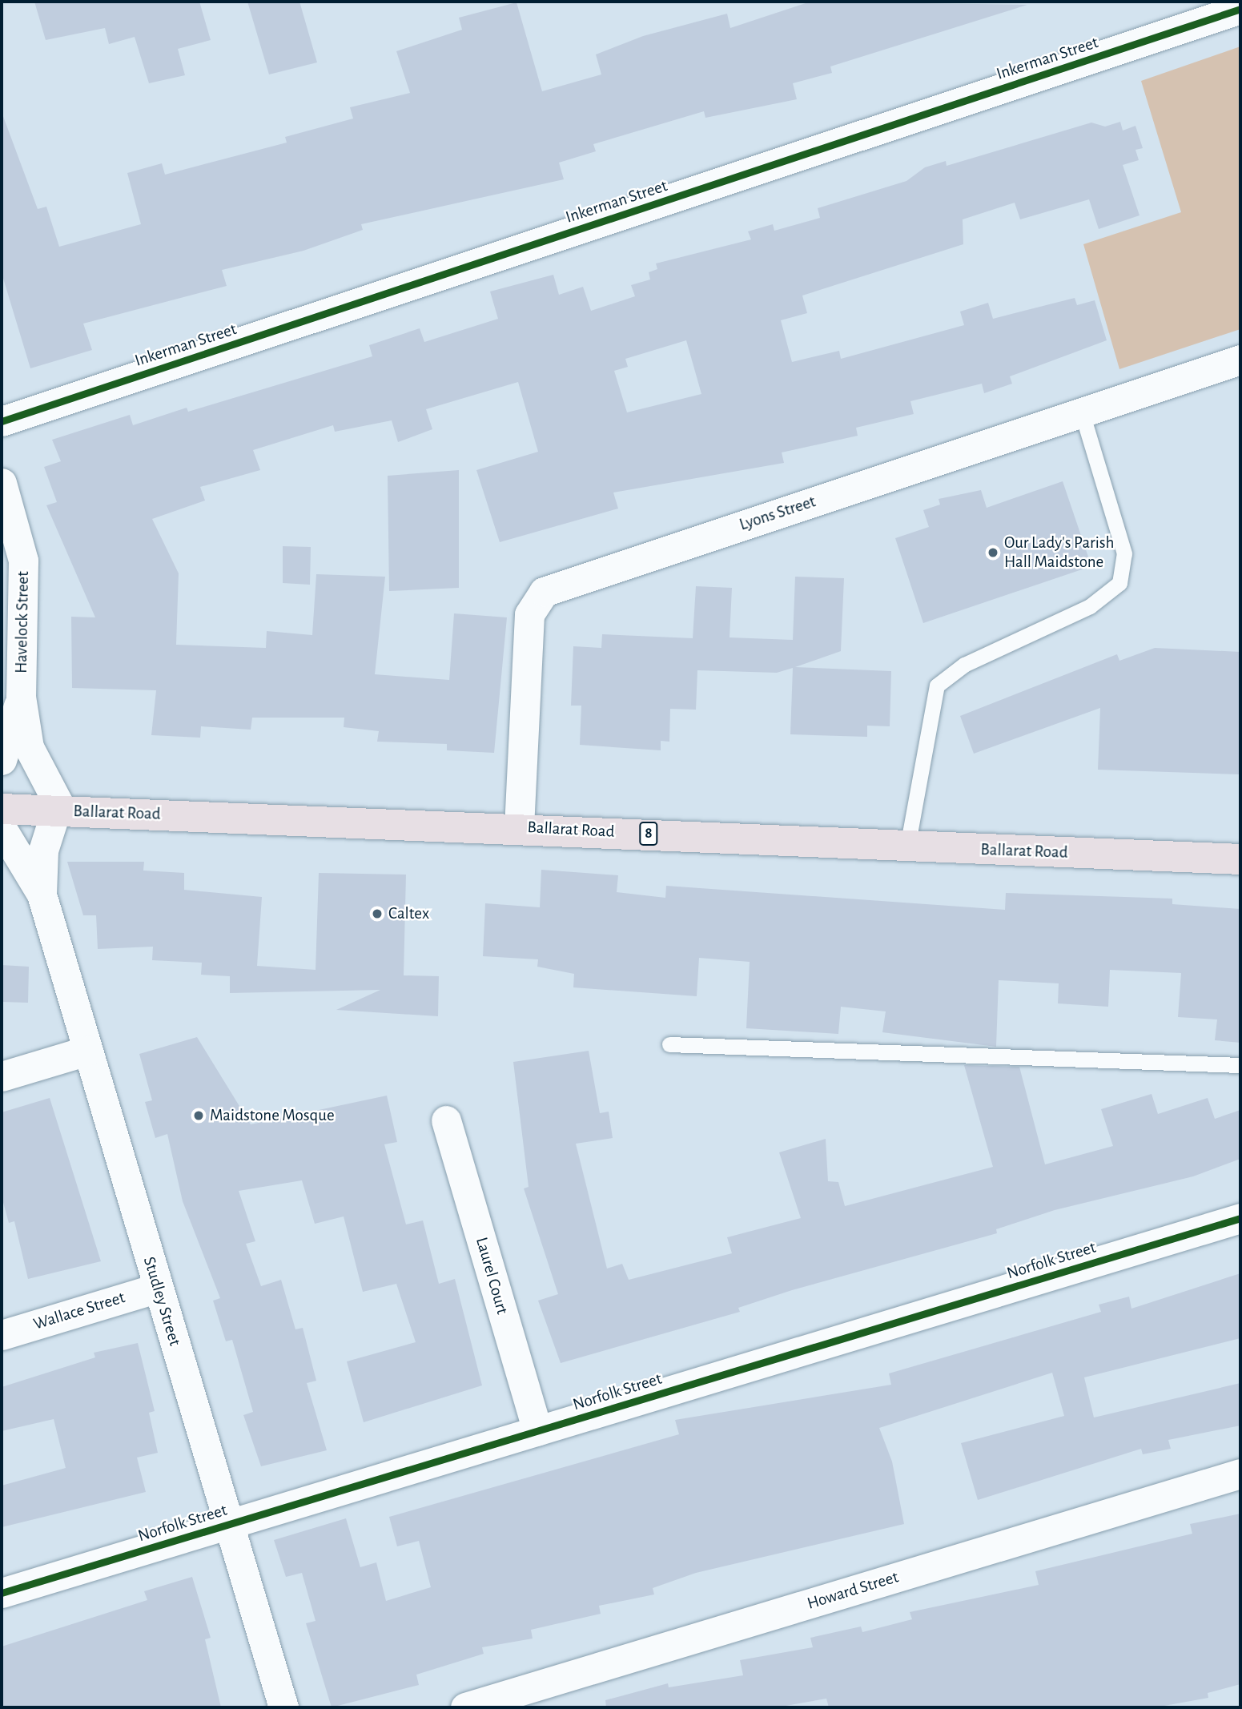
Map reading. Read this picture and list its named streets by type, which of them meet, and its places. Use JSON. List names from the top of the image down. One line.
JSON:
{"streets":{"highway":["Ballarat Road","8"],"street":["Inkerman Street","Lyons Street","Havelock Street","Norfolk Street","Laurel Court","Studley Street","Wallace Street","Howard Street"]},"crossings":[["Lyons Street","Ballarat Road"],["Havelock Street","Ballarat Road"],["Havelock Street","Studley Street"],["Ballarat Road","Studley Street"],["Norfolk Street","Laurel Court"],["Norfolk Street","Studley Street"],["Studley Street","Wallace Street"]],"places":["Our Lady's Parish Hall Maidstone","Caltex","Maidstone Mosque"]}
